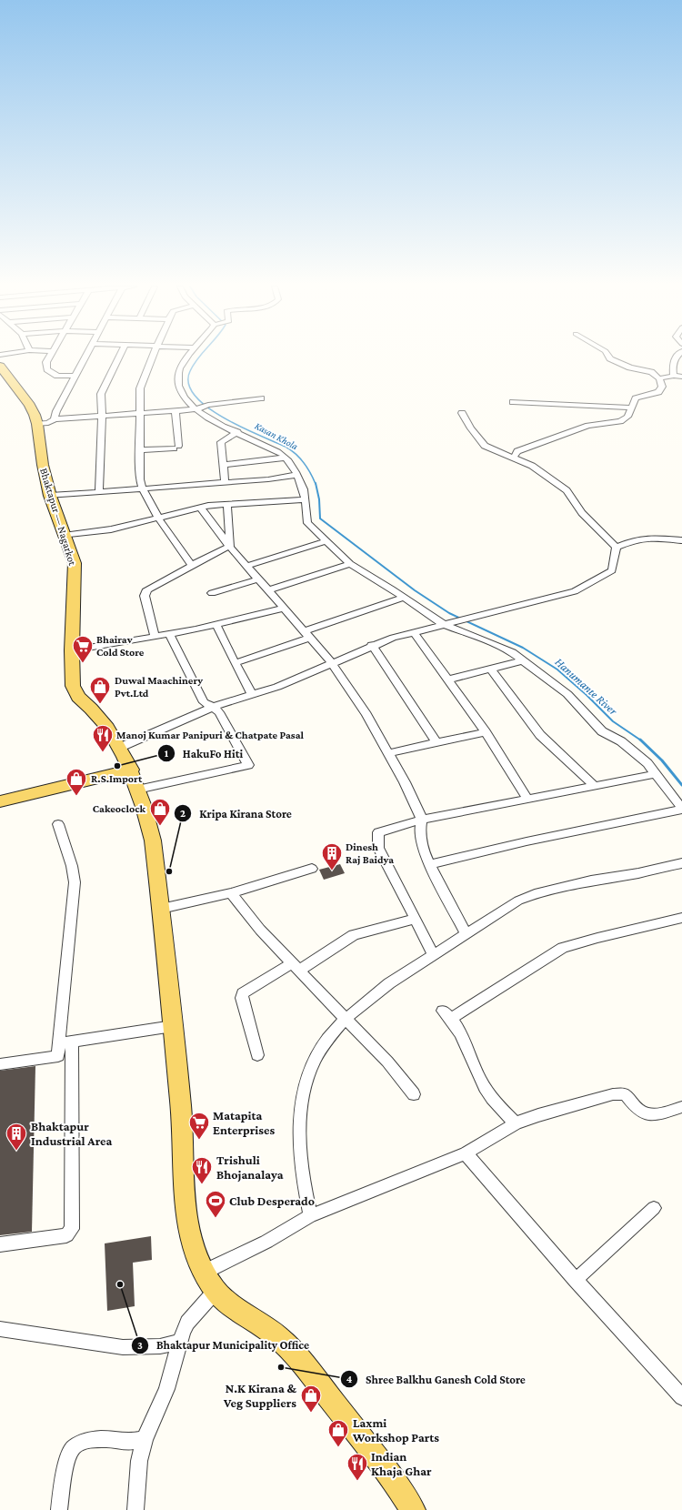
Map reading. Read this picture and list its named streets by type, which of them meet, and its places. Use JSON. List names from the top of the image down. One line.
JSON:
{"streets":{"main road":["Bhaktapur — Nagarkot"]},"water":["Kasan Khola","Hanumante River"],"places":{"supermarket":["Bhairav Cold Store","Matapita Enterprises"],"shop":["Duwal Maachinery Pvt.Ltd","R.S.Import","Cakeoclock","N.K Kirana & Veg Suppliers","Laxmi Workshop Parts"],"restaurant":["Manoj Kumar Panipuri & Chatpate Pasal","Trishuli Bhojanalaya","Indian Khaja Ghar"],"other":["HakuFo Hiti","Kripa Kirana Store","Bhaktapur Municipality Office","Shree Balkhu Ganesh Cold Store"],"building":["Dinesh Raj Baidya","Bhaktapur Industrial Area"],"sports":["Club Desperado"]}}
